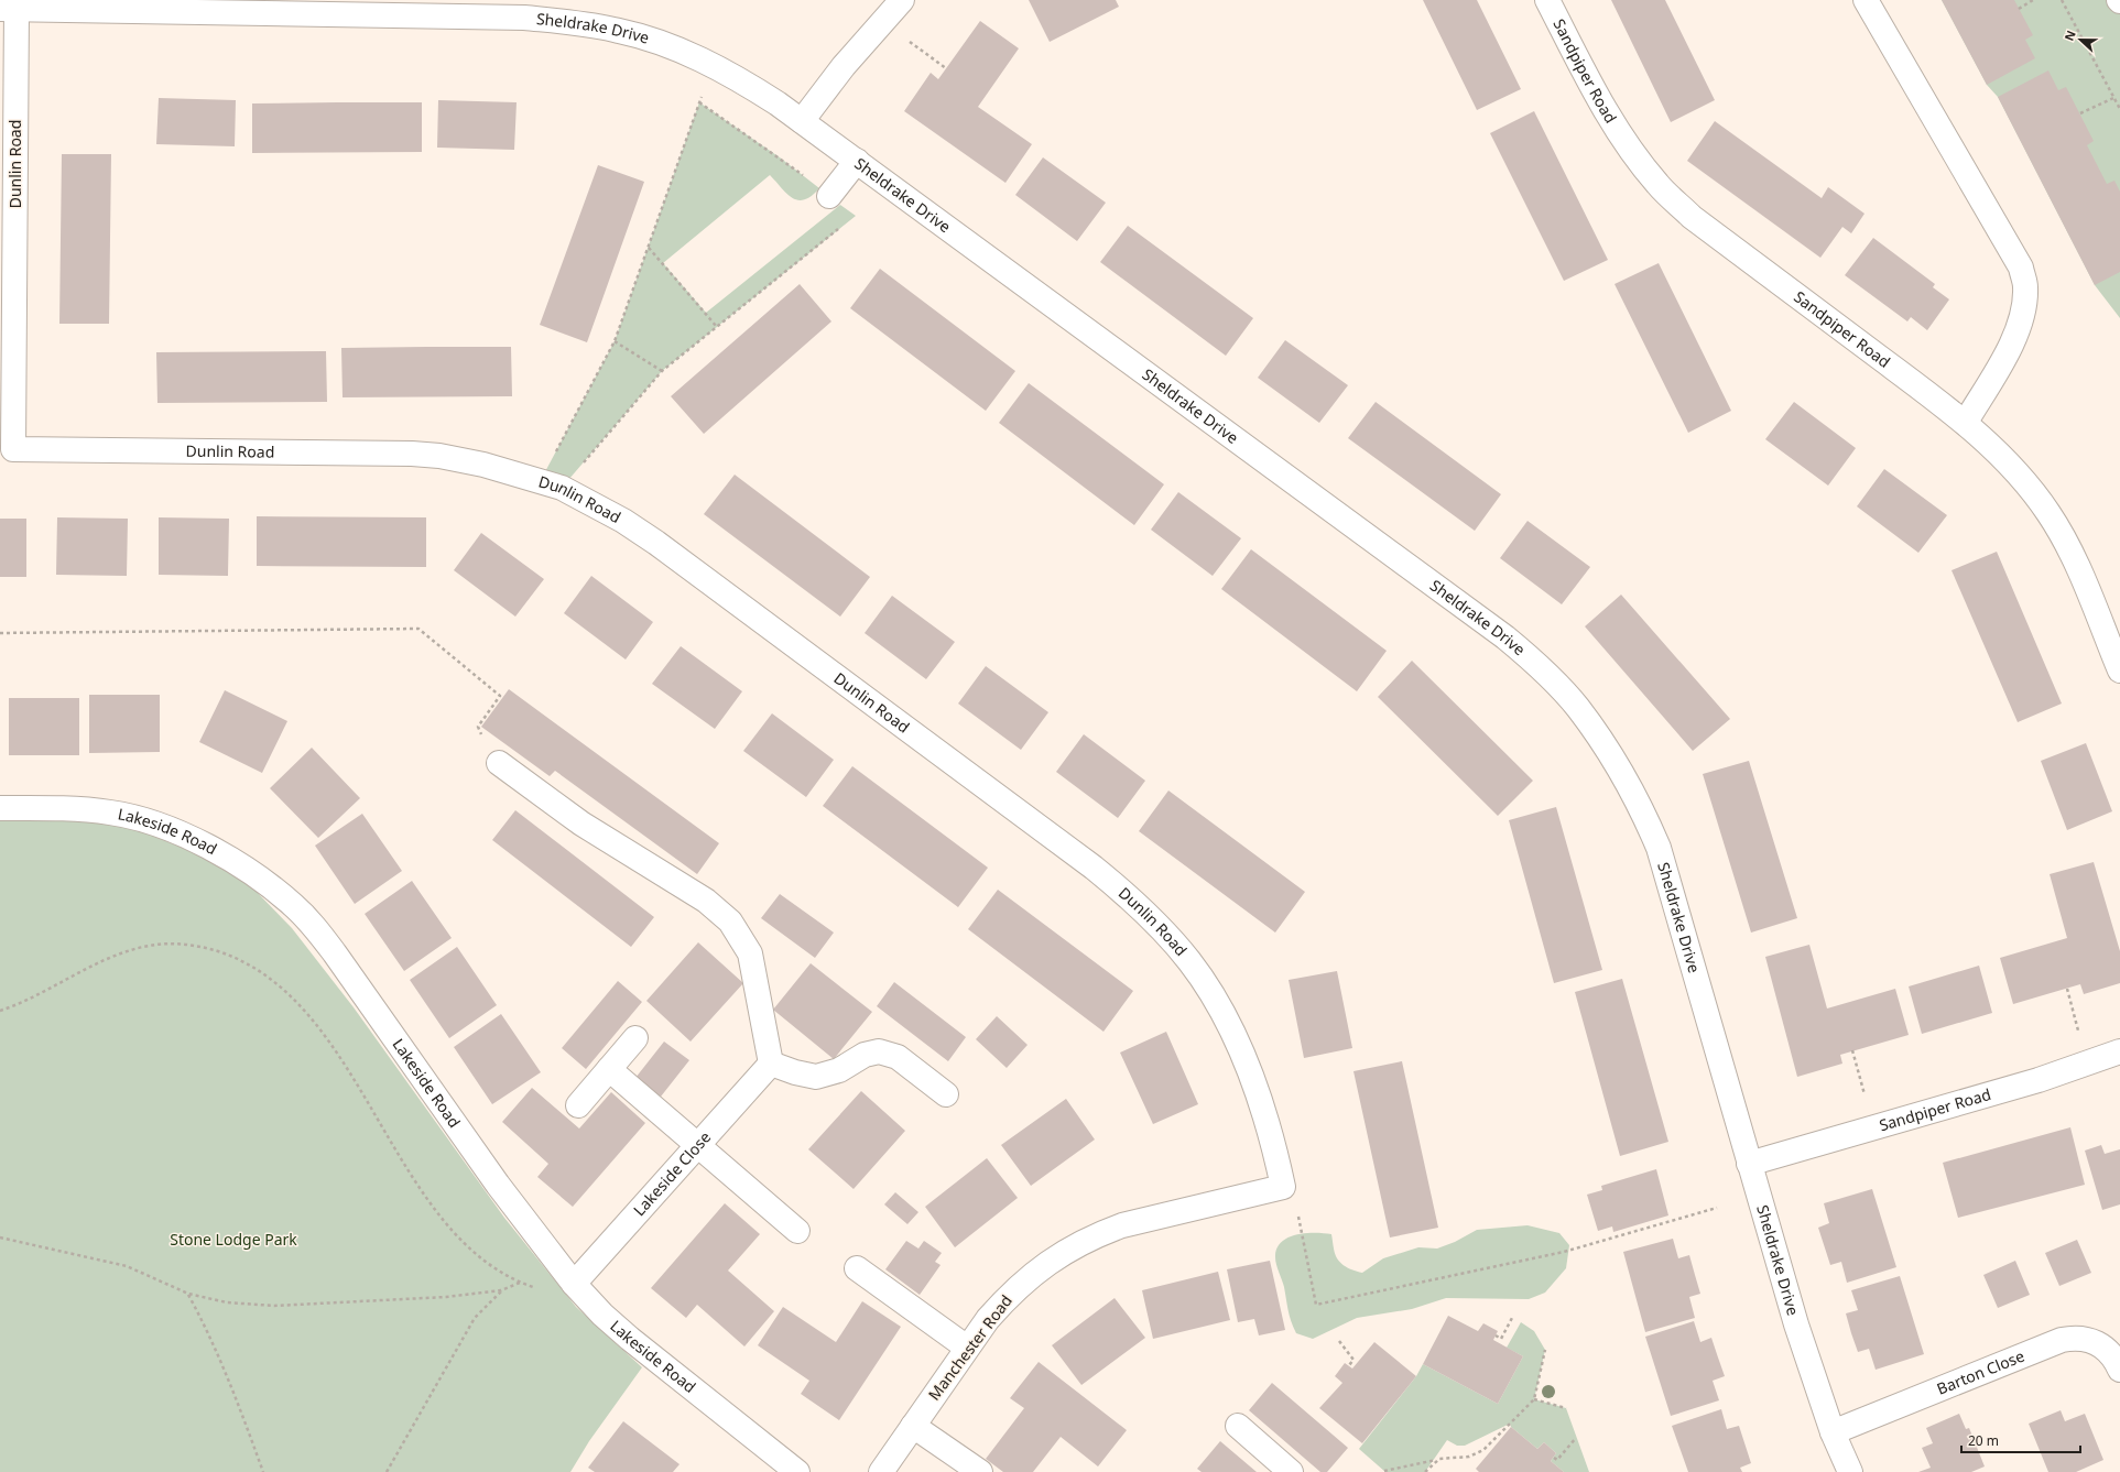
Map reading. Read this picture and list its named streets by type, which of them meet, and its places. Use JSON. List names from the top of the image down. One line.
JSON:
{"streets":{"street":["Sheldrake Drive","Sandpiper Road","Dunlin Road","Lakeside Road","Lakeside Close","Manchester Road","Barton Close"]},"crossings":[["Sheldrake Drive","Sandpiper Road"],["Sheldrake Drive","Dunlin Road"],["Sheldrake Drive","Barton Close"],["Dunlin Road","Manchester Road"],["Lakeside Road","Lakeside Close"]],"parks":["Stone Lodge Park"],"scale_bar":"20 m","north":"left"}
